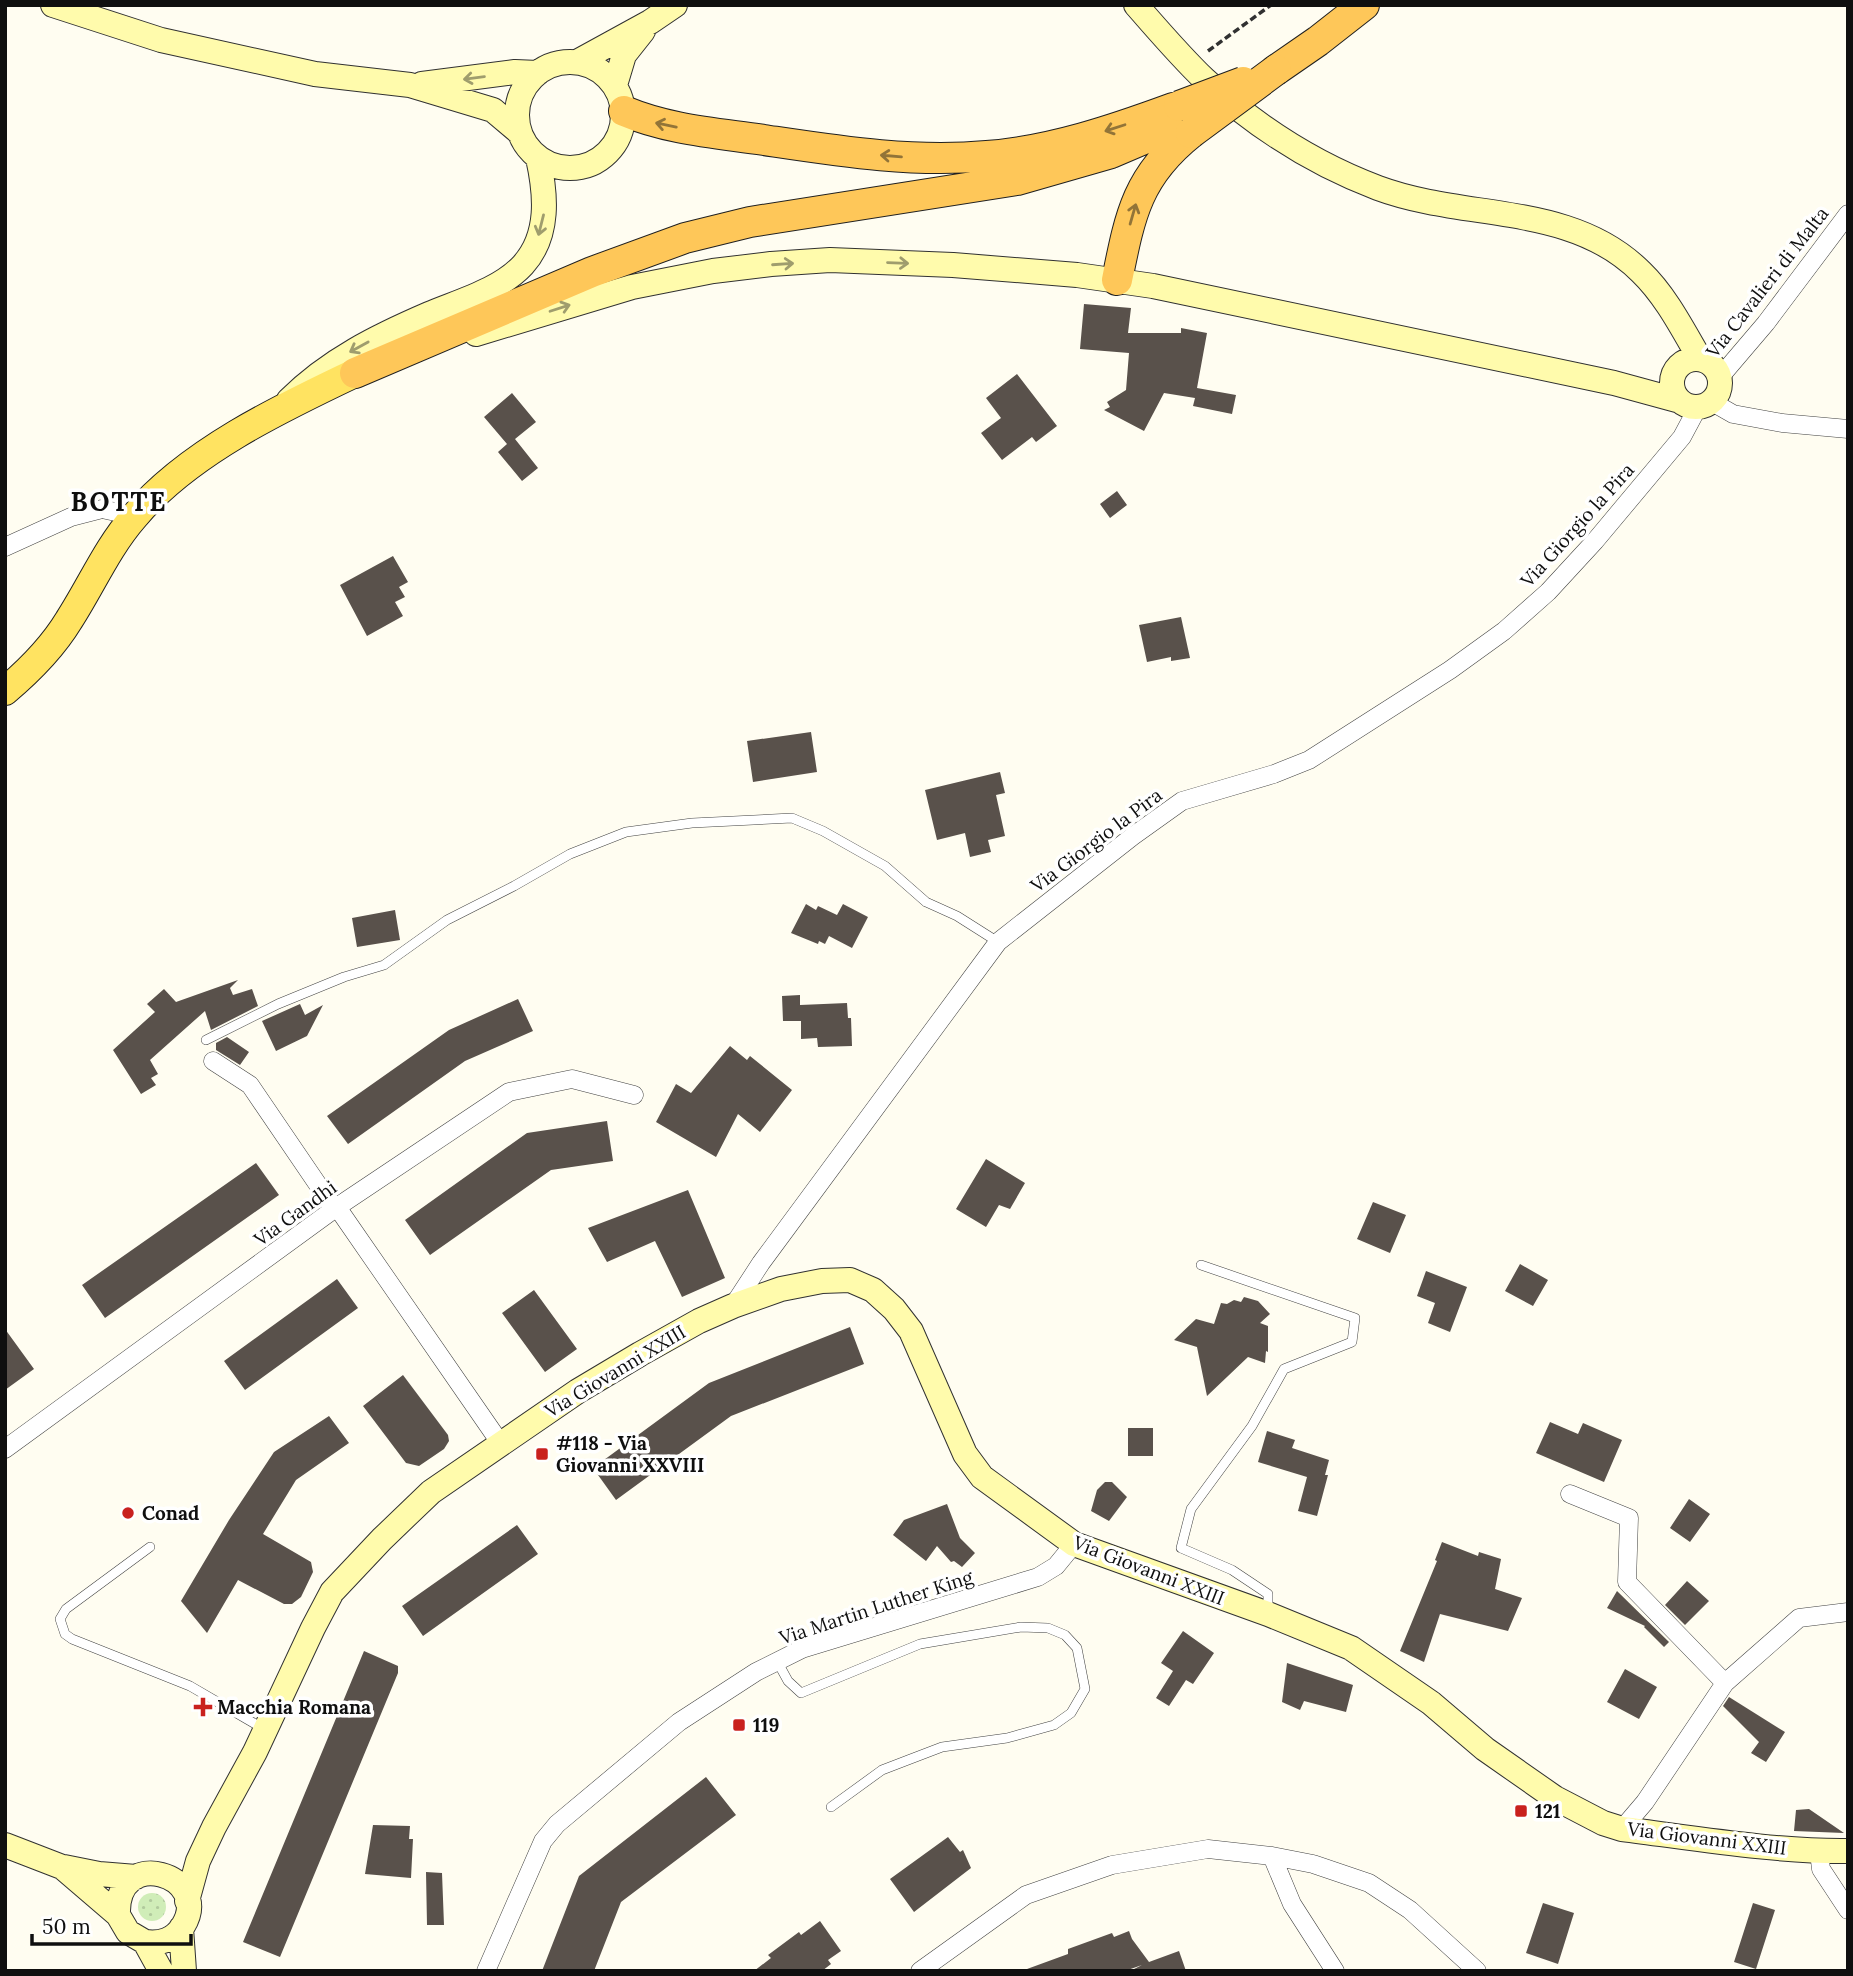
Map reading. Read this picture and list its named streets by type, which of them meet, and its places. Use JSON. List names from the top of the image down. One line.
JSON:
{"streets":{"main road":["Via Giovanni XXIII"],"street":["Via Cavalieri di Malta","Via Giorgio la Pira","Via Gandhi","Via Martin Luther King"]},"crossings":[["Via Cavalieri di Malta","Via Giorgio la Pira"],["Via Giorgio la Pira","Via Giovanni XXIII"],["Via Giovanni XXIII","Via Martin Luther King"]],"districts":["BOTTE"],"places":{"transit":["#118 - Via Giovanni XXVIII","119","121"],"other":["Conad"],"health":["Macchia Romana"]},"scale_bar":"50 m"}
